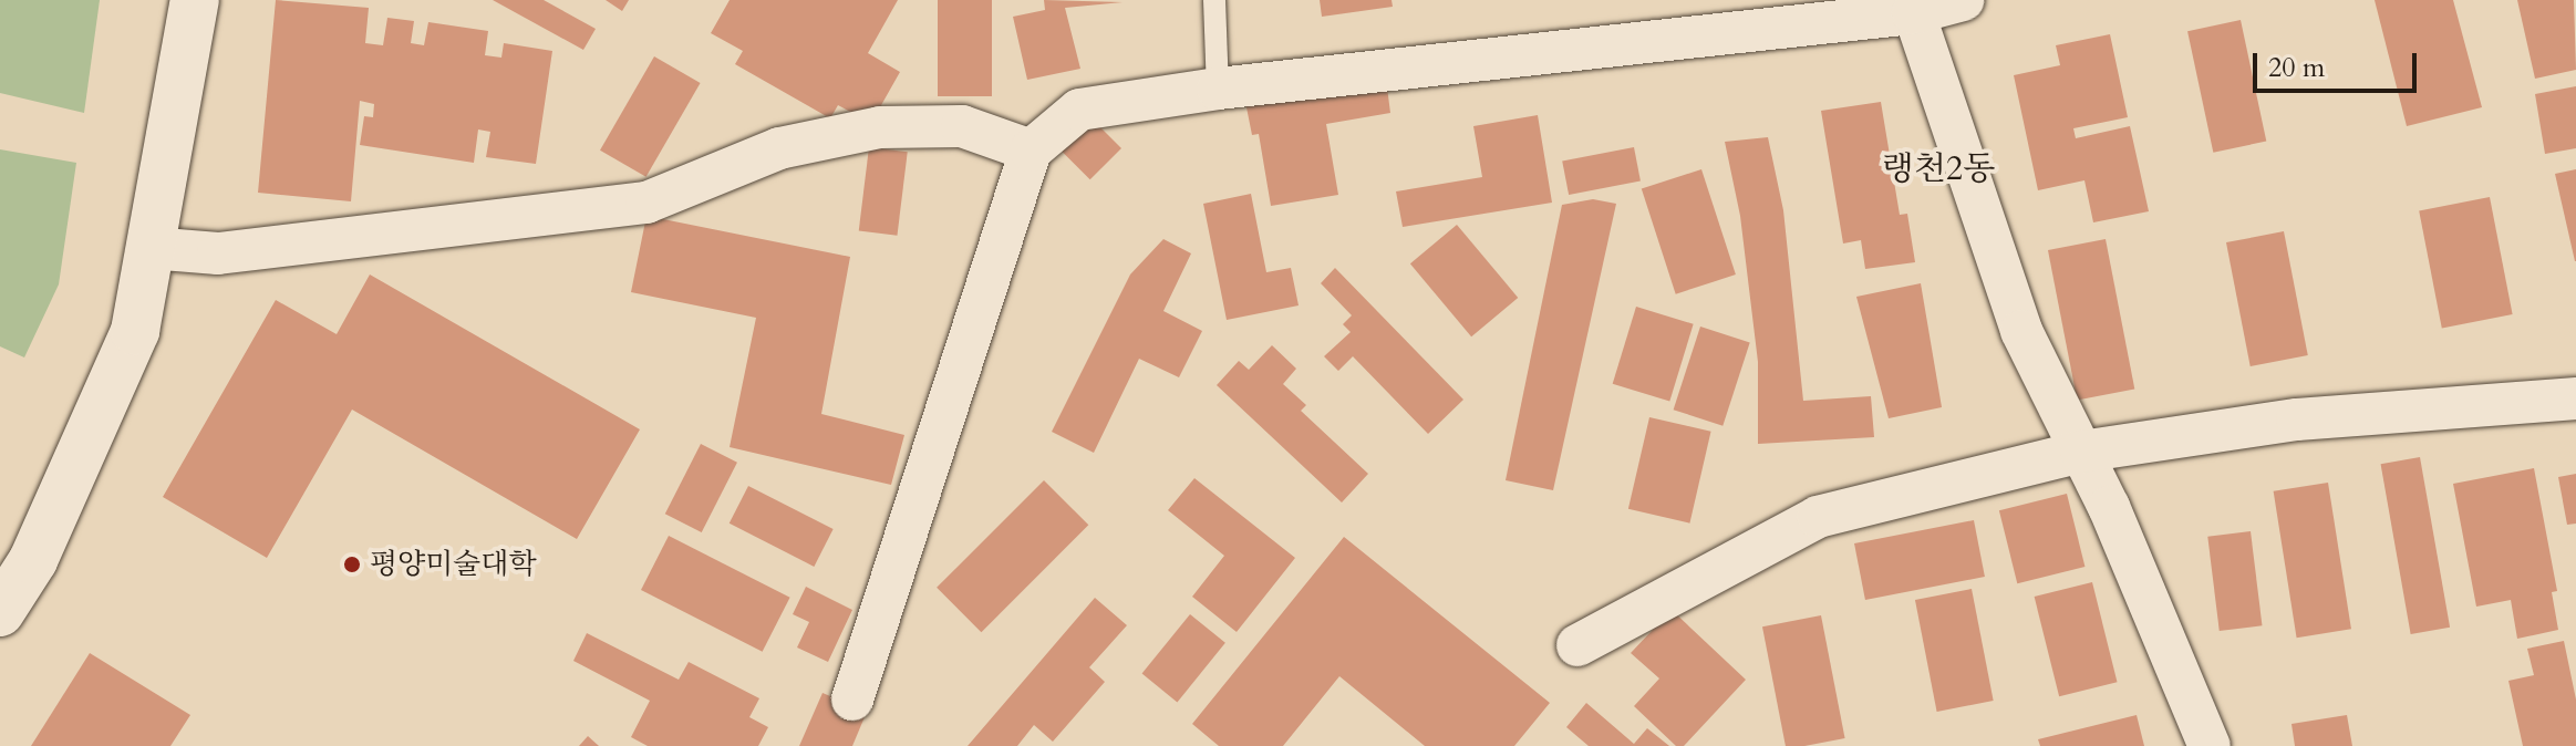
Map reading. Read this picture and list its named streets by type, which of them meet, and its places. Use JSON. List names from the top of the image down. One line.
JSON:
{"districts":["랭천2동"],"places":["평양미술대학"],"scale_bar":"20 m"}
